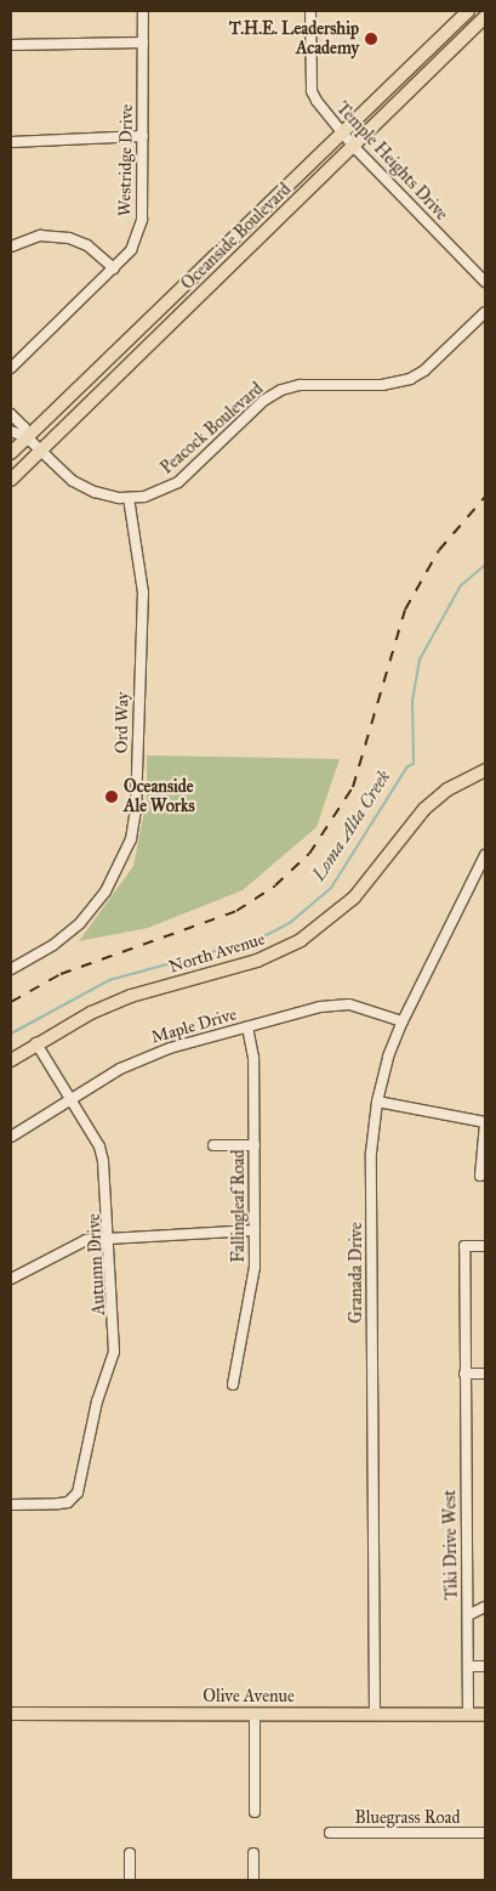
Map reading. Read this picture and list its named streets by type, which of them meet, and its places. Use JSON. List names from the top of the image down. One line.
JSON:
{"streets":{"main road":["Oceanside Boulevard","North Avenue","Olive Avenue"],"street":["Westridge Drive","Temple Heights Drive","Peacock Boulevard","Ord Way","Maple Drive","Fallingleaf Road","Autumn Drive","Granada Drive","Tiki Drive West","Bluegrass Road"]},"crossings":[["Temple Heights Drive","Oceanside Boulevard"],["Oceanside Boulevard","Peacock Boulevard"],["Peacock Boulevard","Ord Way"],["North Avenue","Autumn Drive"],["Maple Drive","Fallingleaf Road"],["Maple Drive","Autumn Drive"],["Maple Drive","Granada Drive"],["Granada Drive","Olive Avenue"],["Tiki Drive West","Olive Avenue"]],"water":["Loma Alta Creek"],"places":["T.H.E. Leadership Academy","Oceanside Ale Works"]}
